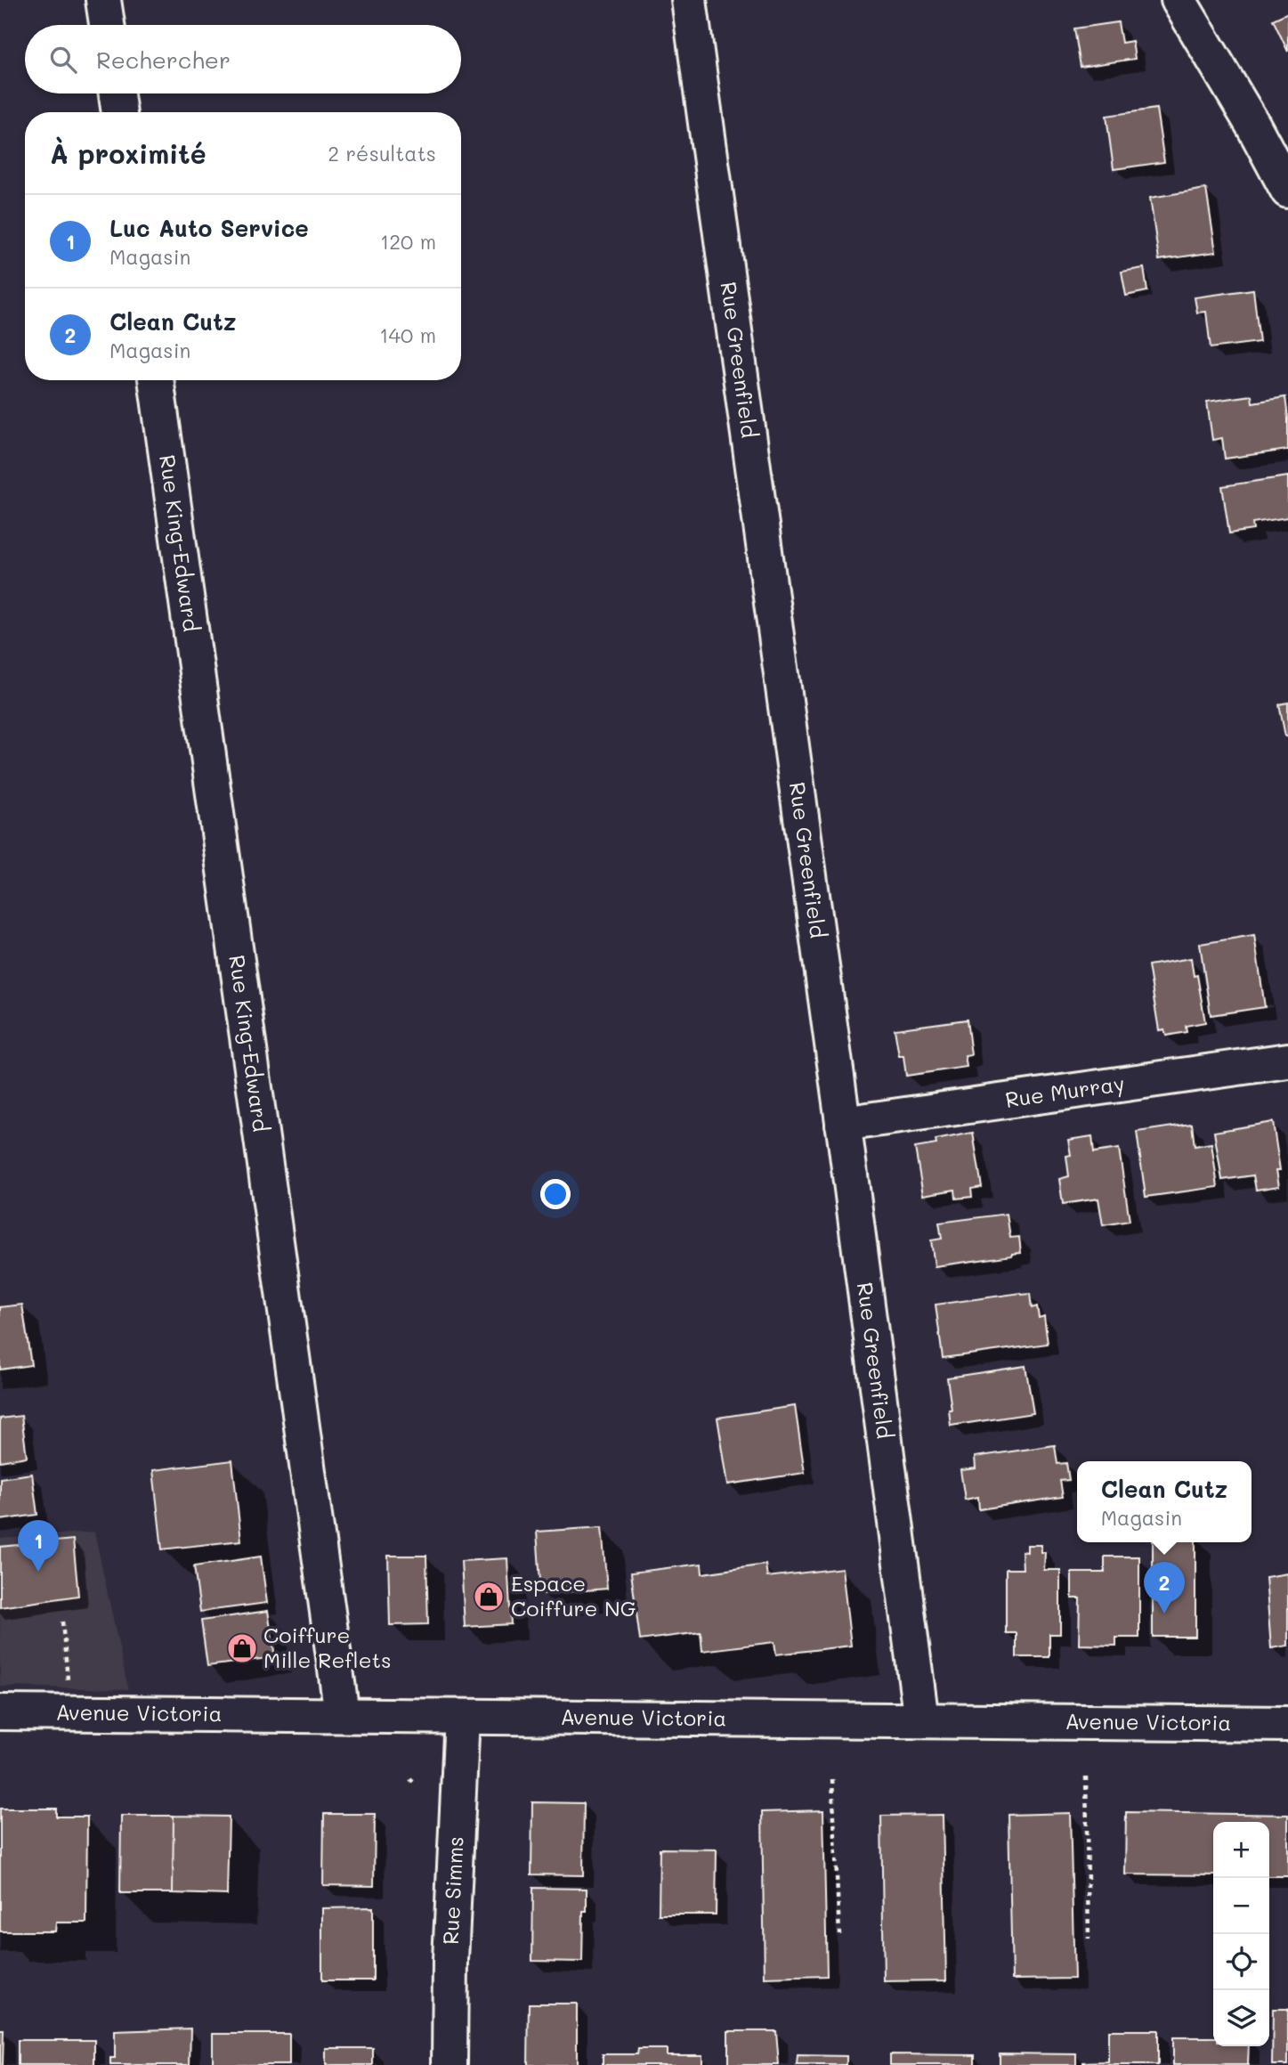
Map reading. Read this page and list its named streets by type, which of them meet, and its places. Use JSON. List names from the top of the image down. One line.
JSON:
{"streets":{"street":["Rue Greenfield","Rue King-Edward","Rue Murray","Avenue Victoria","Rue Simms"]},"crossings":[["Rue Greenfield","Rue Murray"],["Rue Greenfield","Avenue Victoria"],["Rue King-Edward","Avenue Victoria"],["Avenue Victoria","Rue Simms"]],"places":{"shop":["Espace Coiffure NG","Coiffure Mille Reflets"]},"page":{"search":"Rechercher","heading":["À proximité","2 résultats"],"list":[{"mark":"1","name":"Luc Auto Service","note":"Magasin","value":"120 m"},{"mark":"2","name":"Clean Cutz","note":"Magasin","value":"140 m"}],"popup":["Clean Cutz","Magasin"],"pins":["1","2"],"map_buttons":["+","−"]}}
